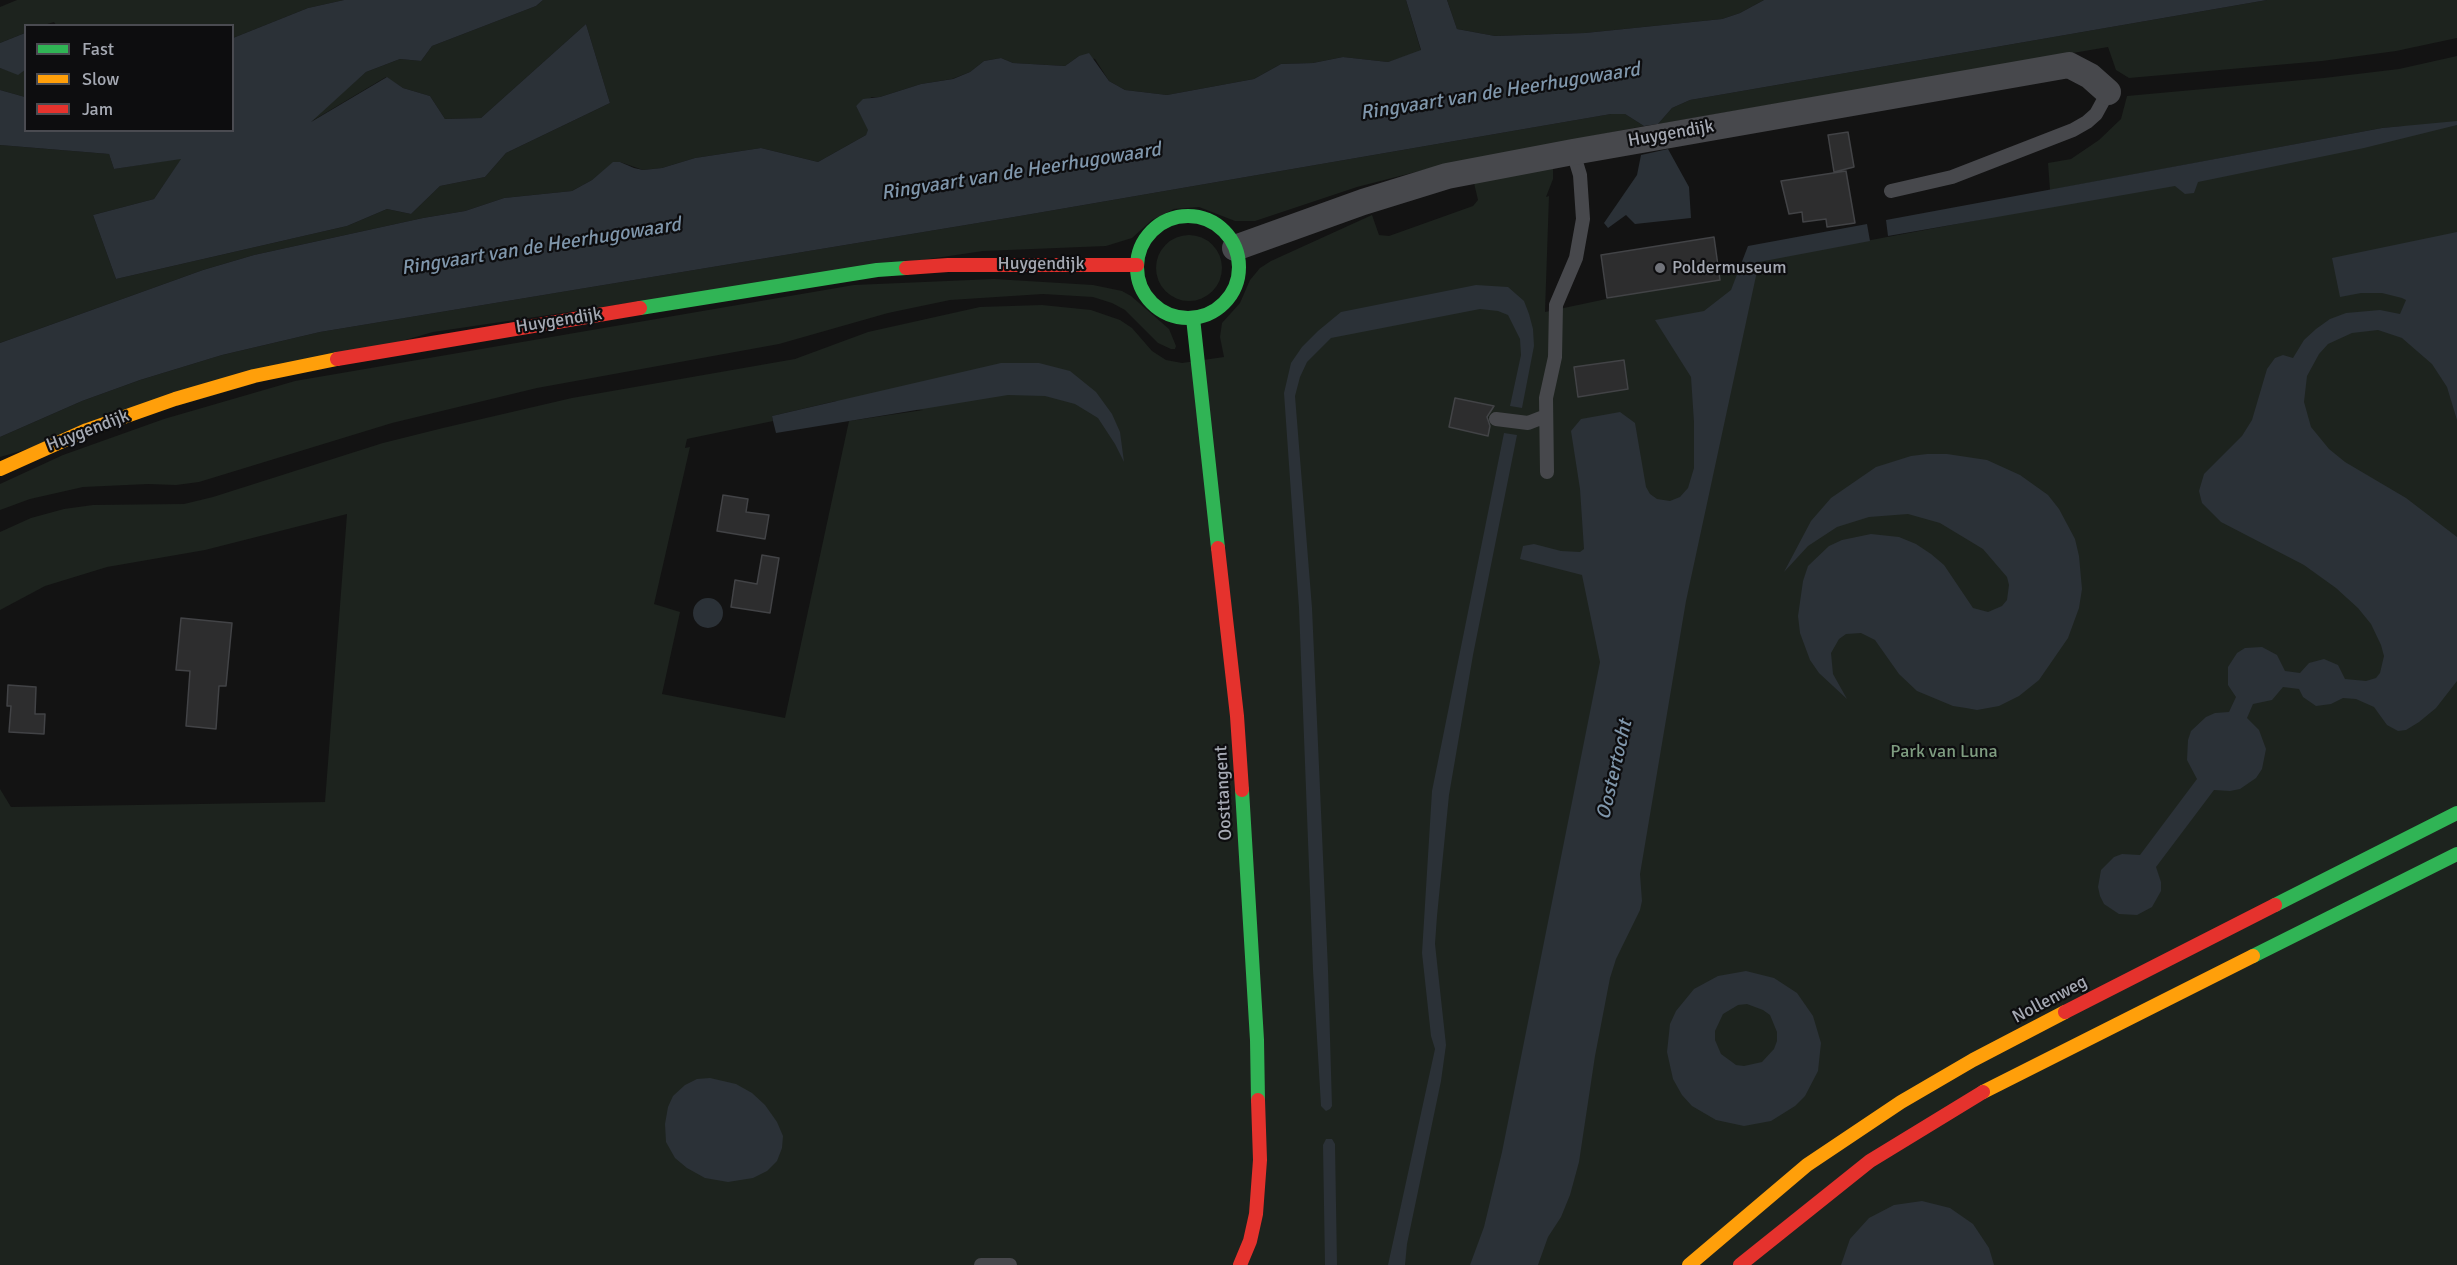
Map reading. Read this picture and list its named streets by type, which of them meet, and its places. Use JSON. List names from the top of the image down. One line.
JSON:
{"streets":{"main road":["Huygendijk","Oosttangent","Nollenweg"]},"crossings":[["Huygendijk","Oosttangent"]],"water":["Ringvaart van de Heerhugowaard","Oostertocht"],"parks":["Park van Luna"],"places":["Poldermuseum"],"legend":["Fast","Slow","Jam"]}
